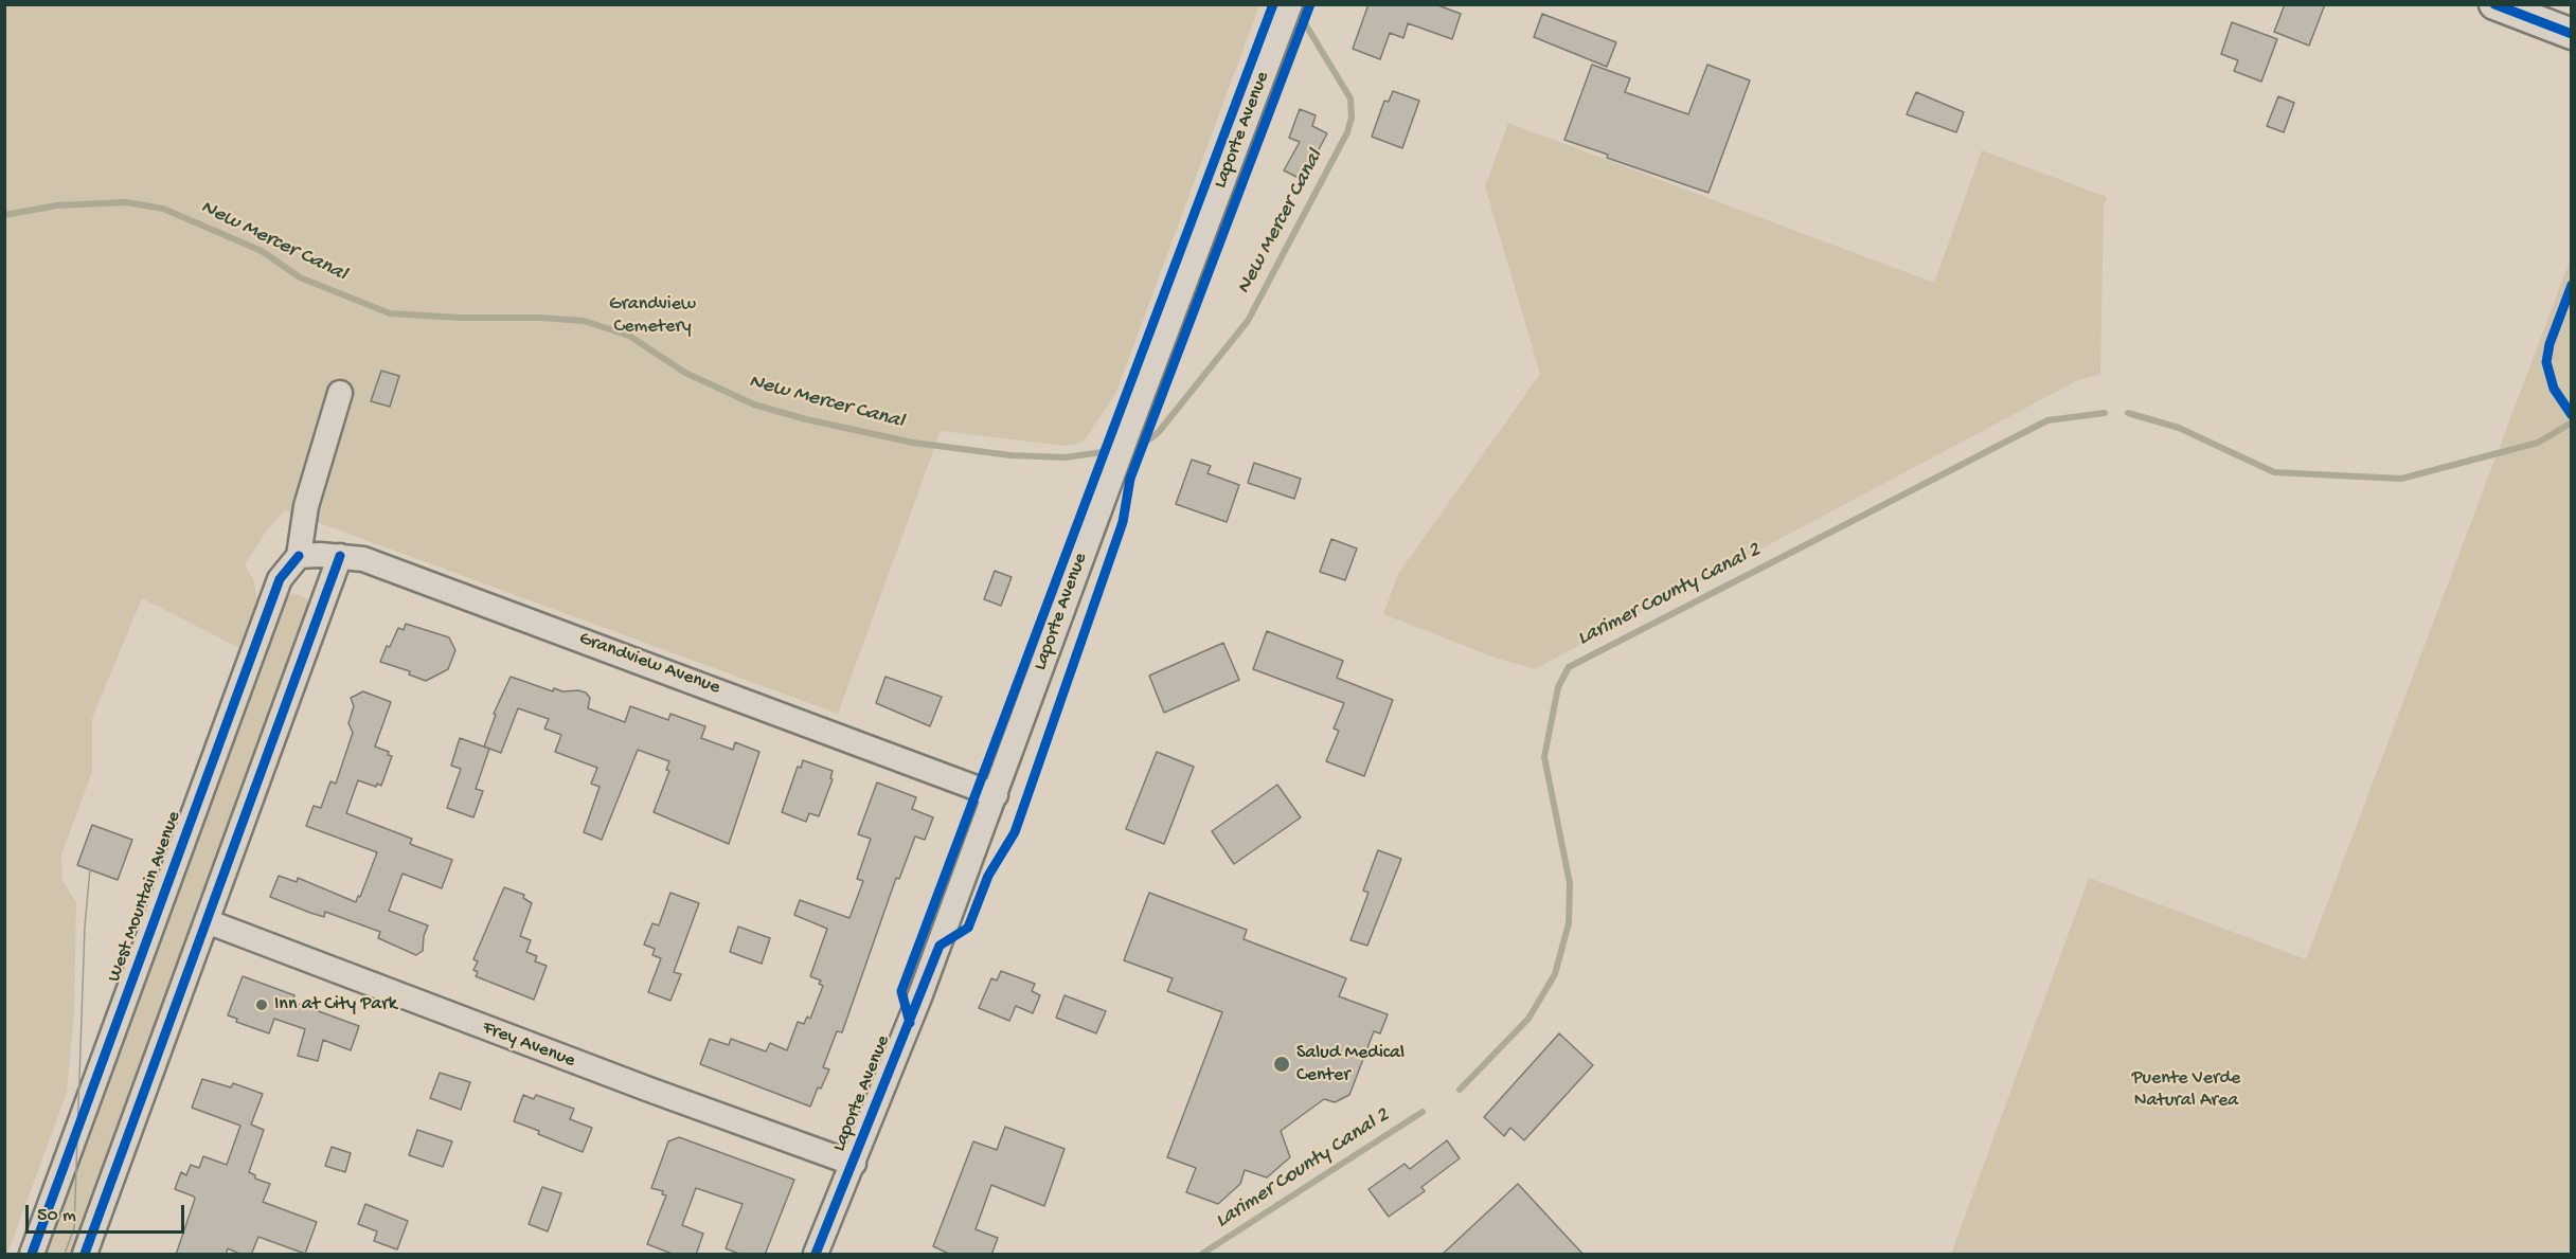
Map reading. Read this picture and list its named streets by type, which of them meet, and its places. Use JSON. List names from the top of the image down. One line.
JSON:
{"streets":{"street":["Laporte Avenue","Grandview Avenue","West Mountain Avenue","Frey Avenue"]},"crossings":[["Laporte Avenue","Grandview Avenue"],["Laporte Avenue","Frey Avenue"],["Grandview Avenue","West Mountain Avenue"]],"water":["New Mercer Canal","Larimer County Canal 2"],"parks":["Grandview Cemetery","Puente Verde Natural Area"],"places":["Inn at City Park","Salud Medical Center"],"scale_bar":"50 m"}
